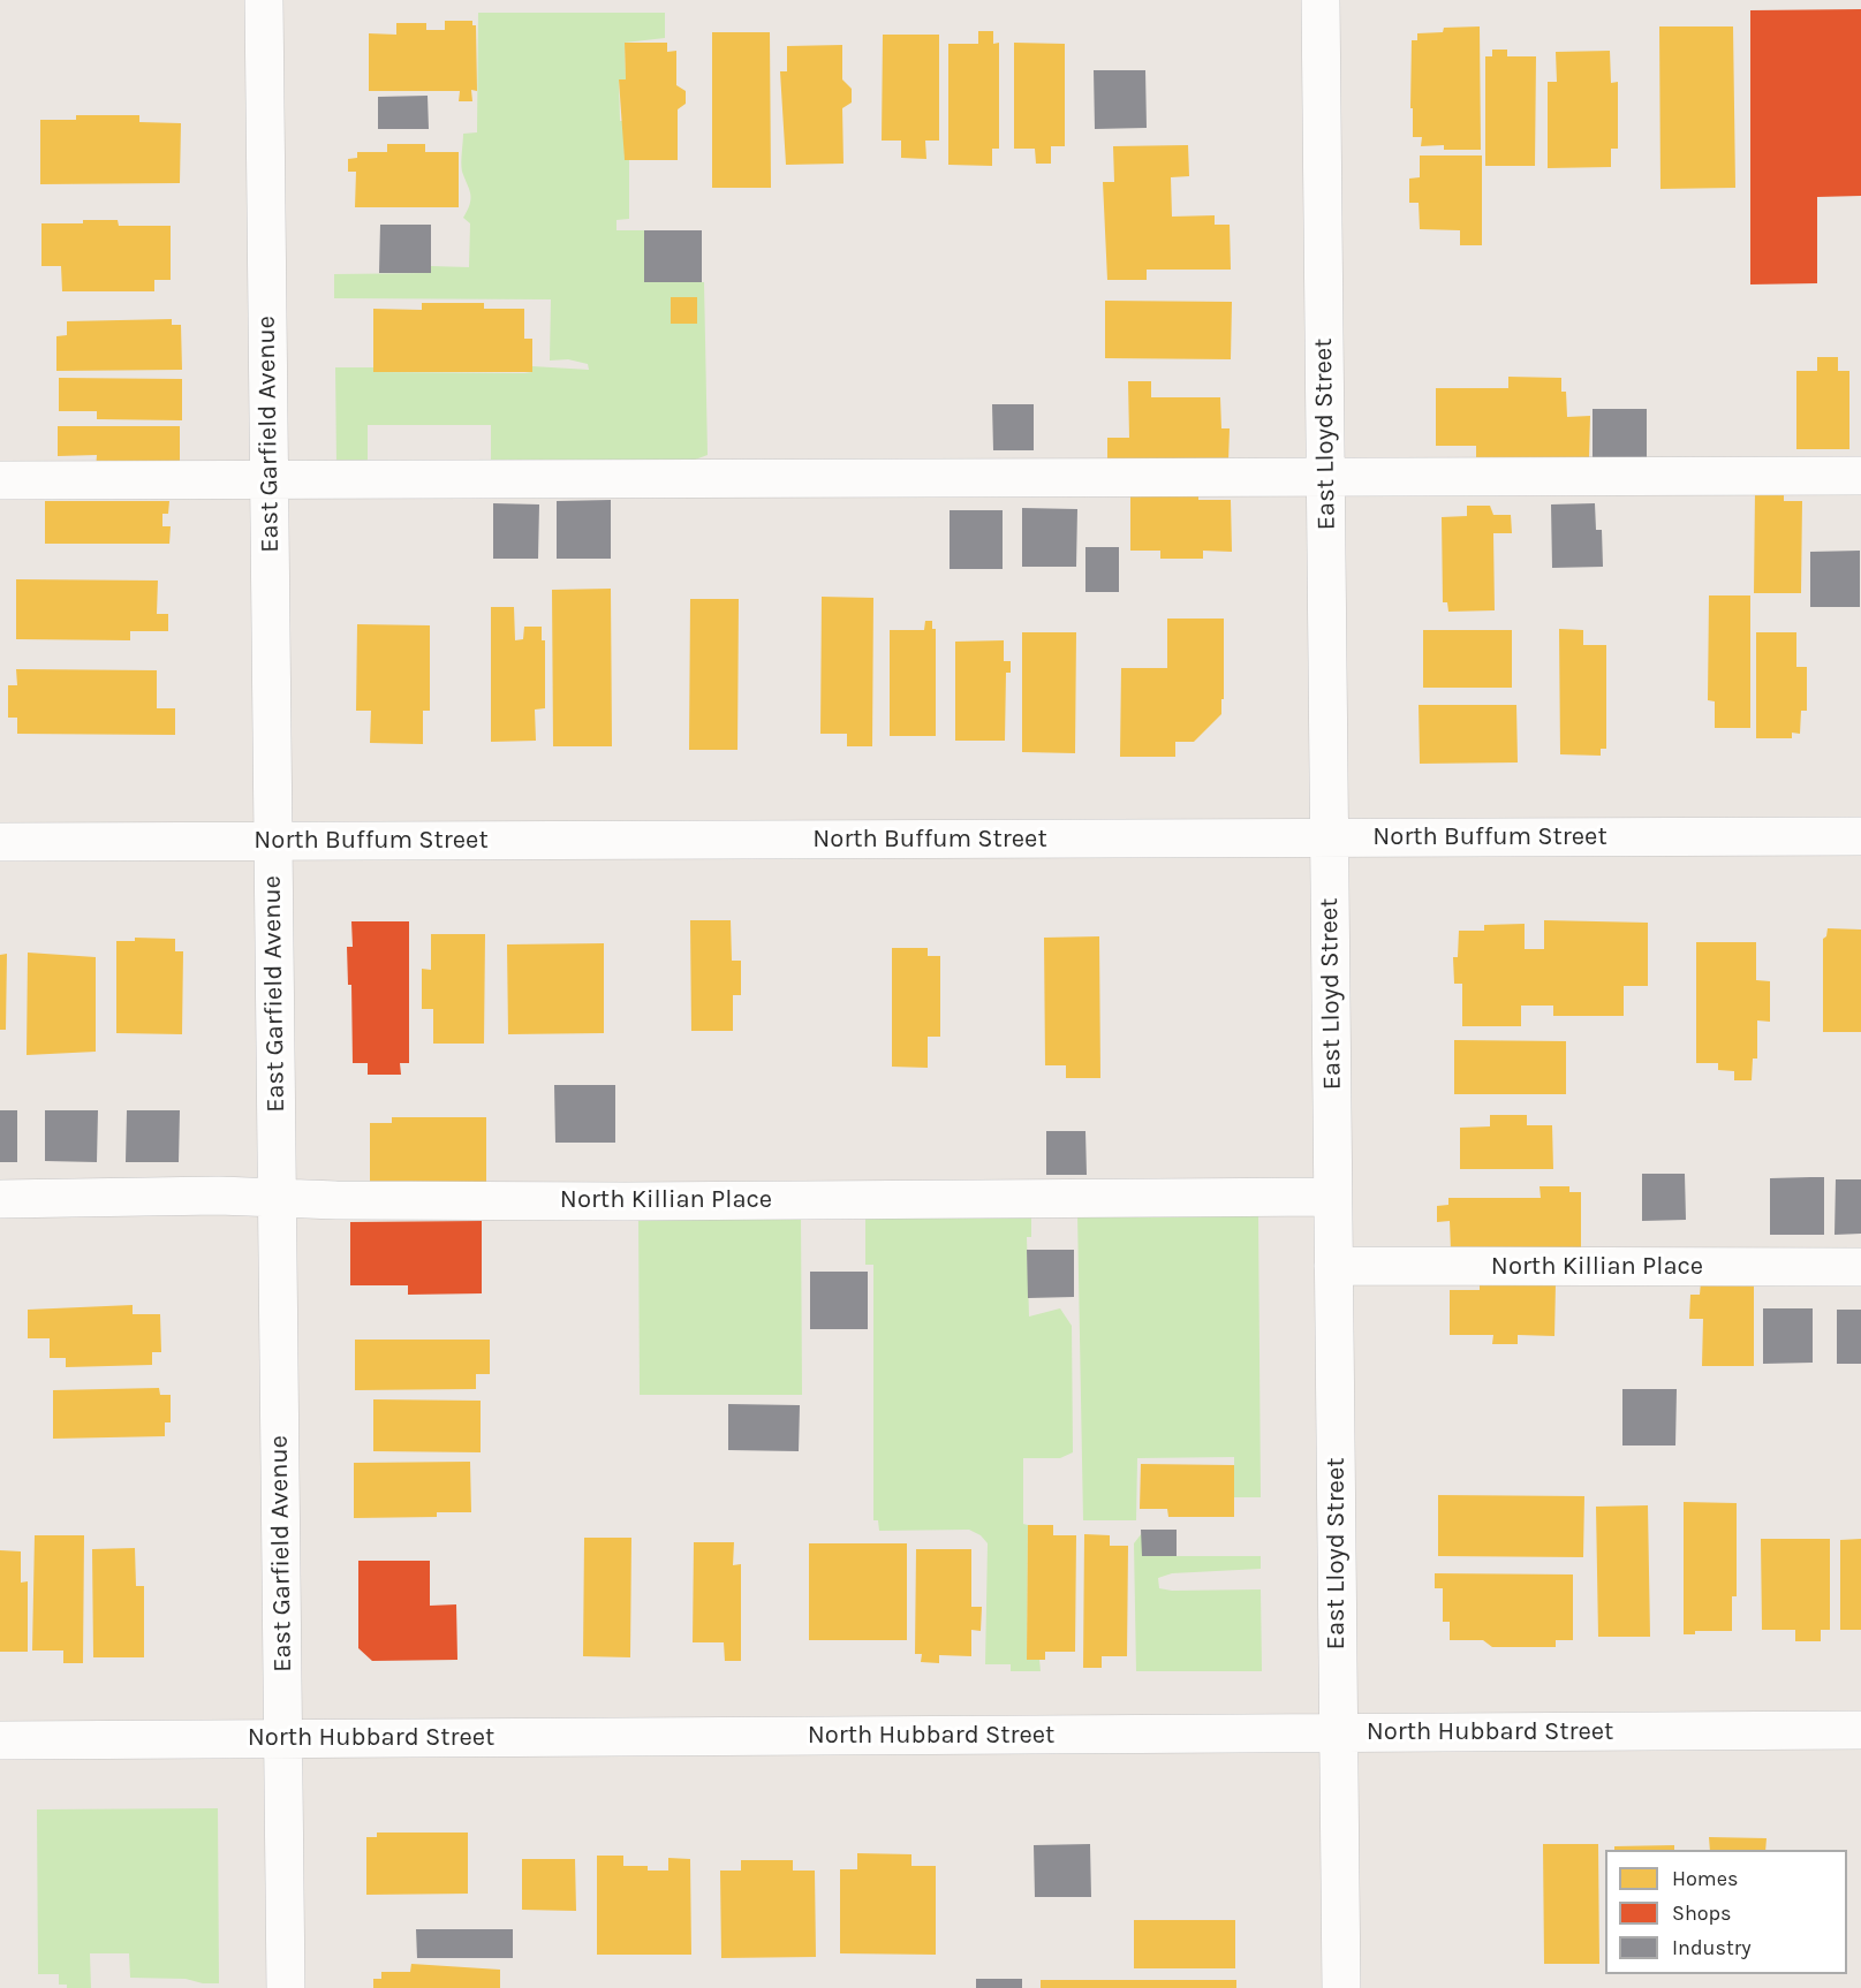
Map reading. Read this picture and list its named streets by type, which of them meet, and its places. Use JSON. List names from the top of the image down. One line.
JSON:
{"streets":{"street":["East Garfield Avenue","East Lloyd Street","North Buffum Street","North Killian Place","North Hubbard Street"]},"crossings":[["East Garfield Avenue","North Buffum Street"],["East Garfield Avenue","North Killian Place"],["East Garfield Avenue","North Hubbard Street"],["East Lloyd Street","North Buffum Street"],["East Lloyd Street","North Killian Place"],["East Lloyd Street","North Hubbard Street"]],"legend":["Homes","Shops","Industry"]}
